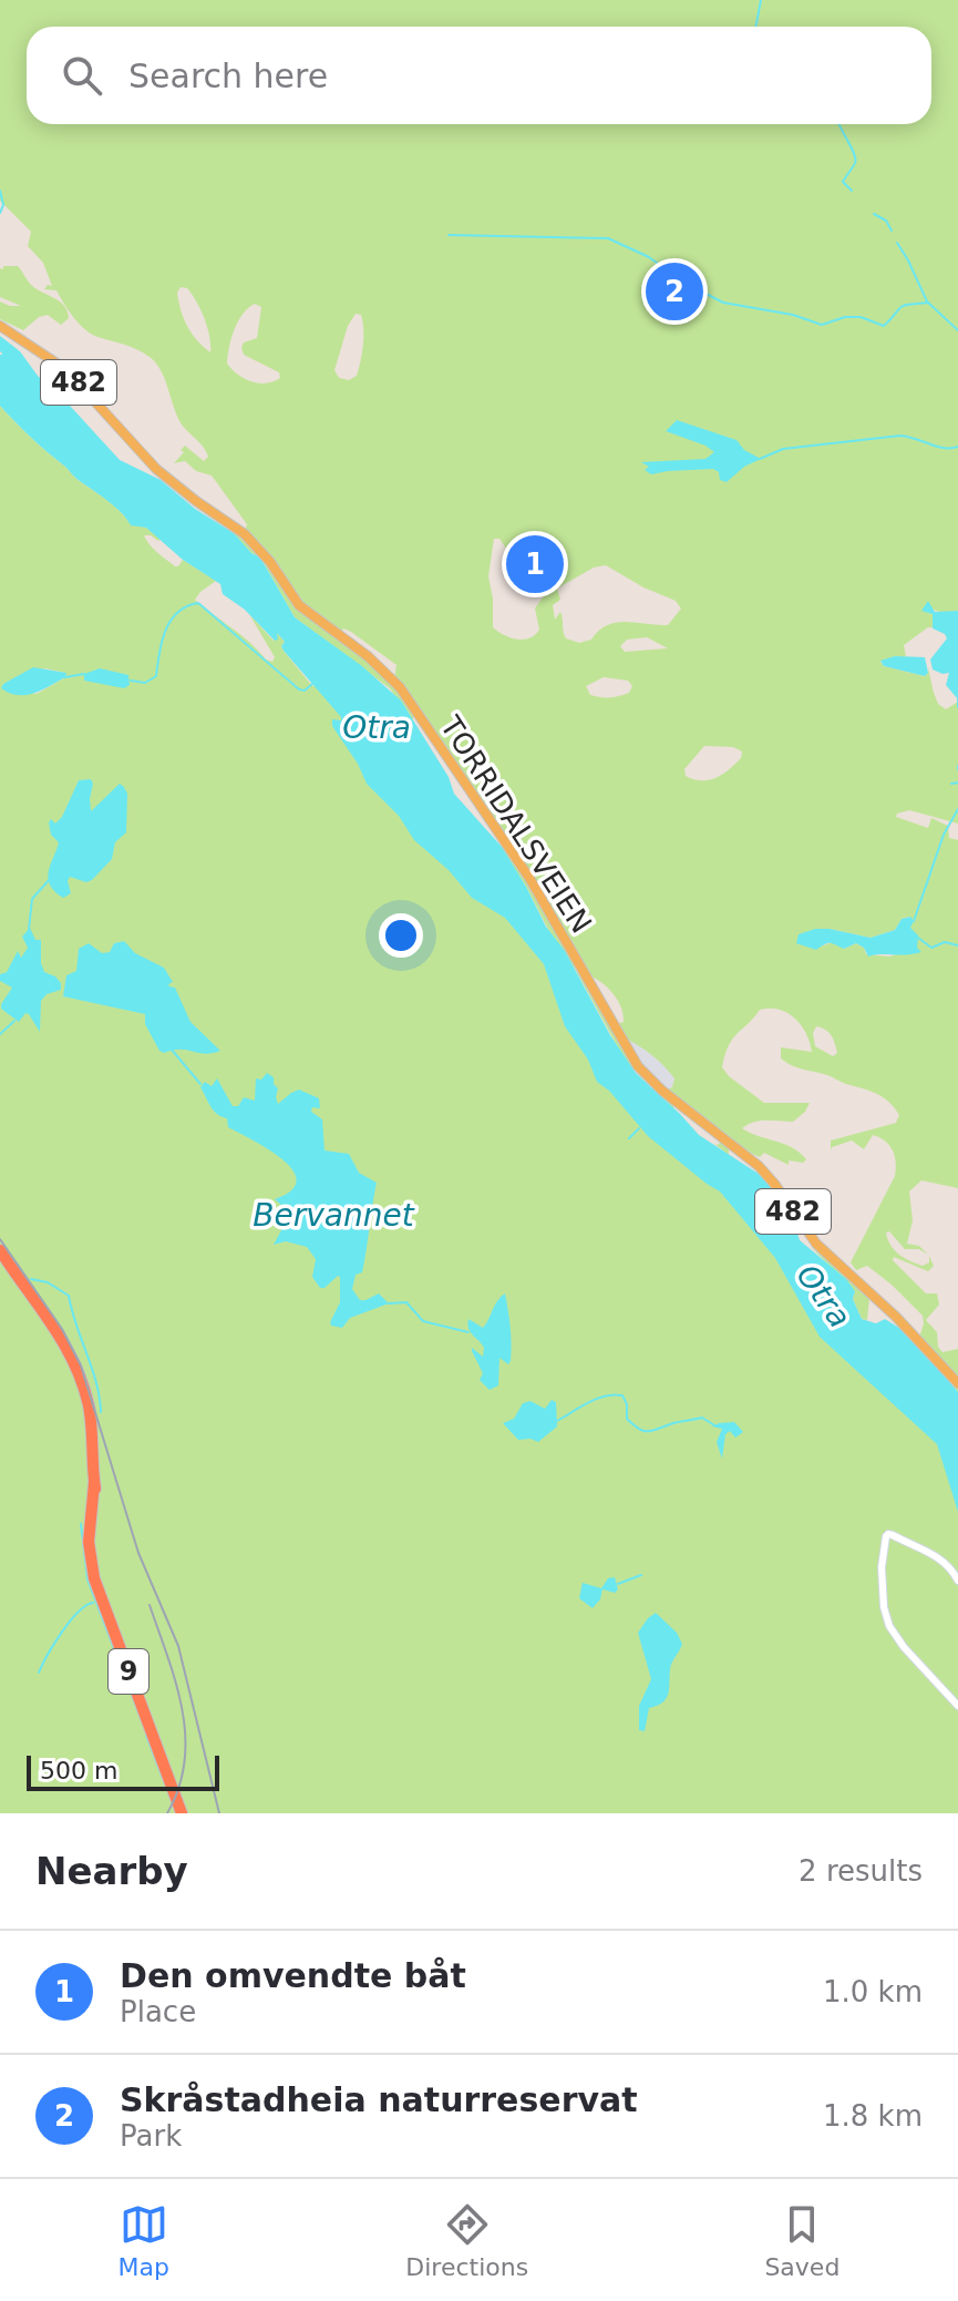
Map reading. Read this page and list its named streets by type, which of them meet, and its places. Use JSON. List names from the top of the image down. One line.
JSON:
{"streets":{"highway":["9"],"main road":["482","TORRIDALSVEIEN"]},"water":["Otra","Bervannet"],"scale_bar":"500 m","page":{"search":"Search here","pins":["2","1"],"scale":"500 m","heading":["Nearby","2 results"],"list":[{"mark":"1","name":"Den omvendte båt","note":"Place","value":"1.0 km"},{"mark":"2","name":"Skråstadheia naturreservat","note":"Park","value":"1.8 km"}],"nav":["Map","Directions","Saved"]}}
